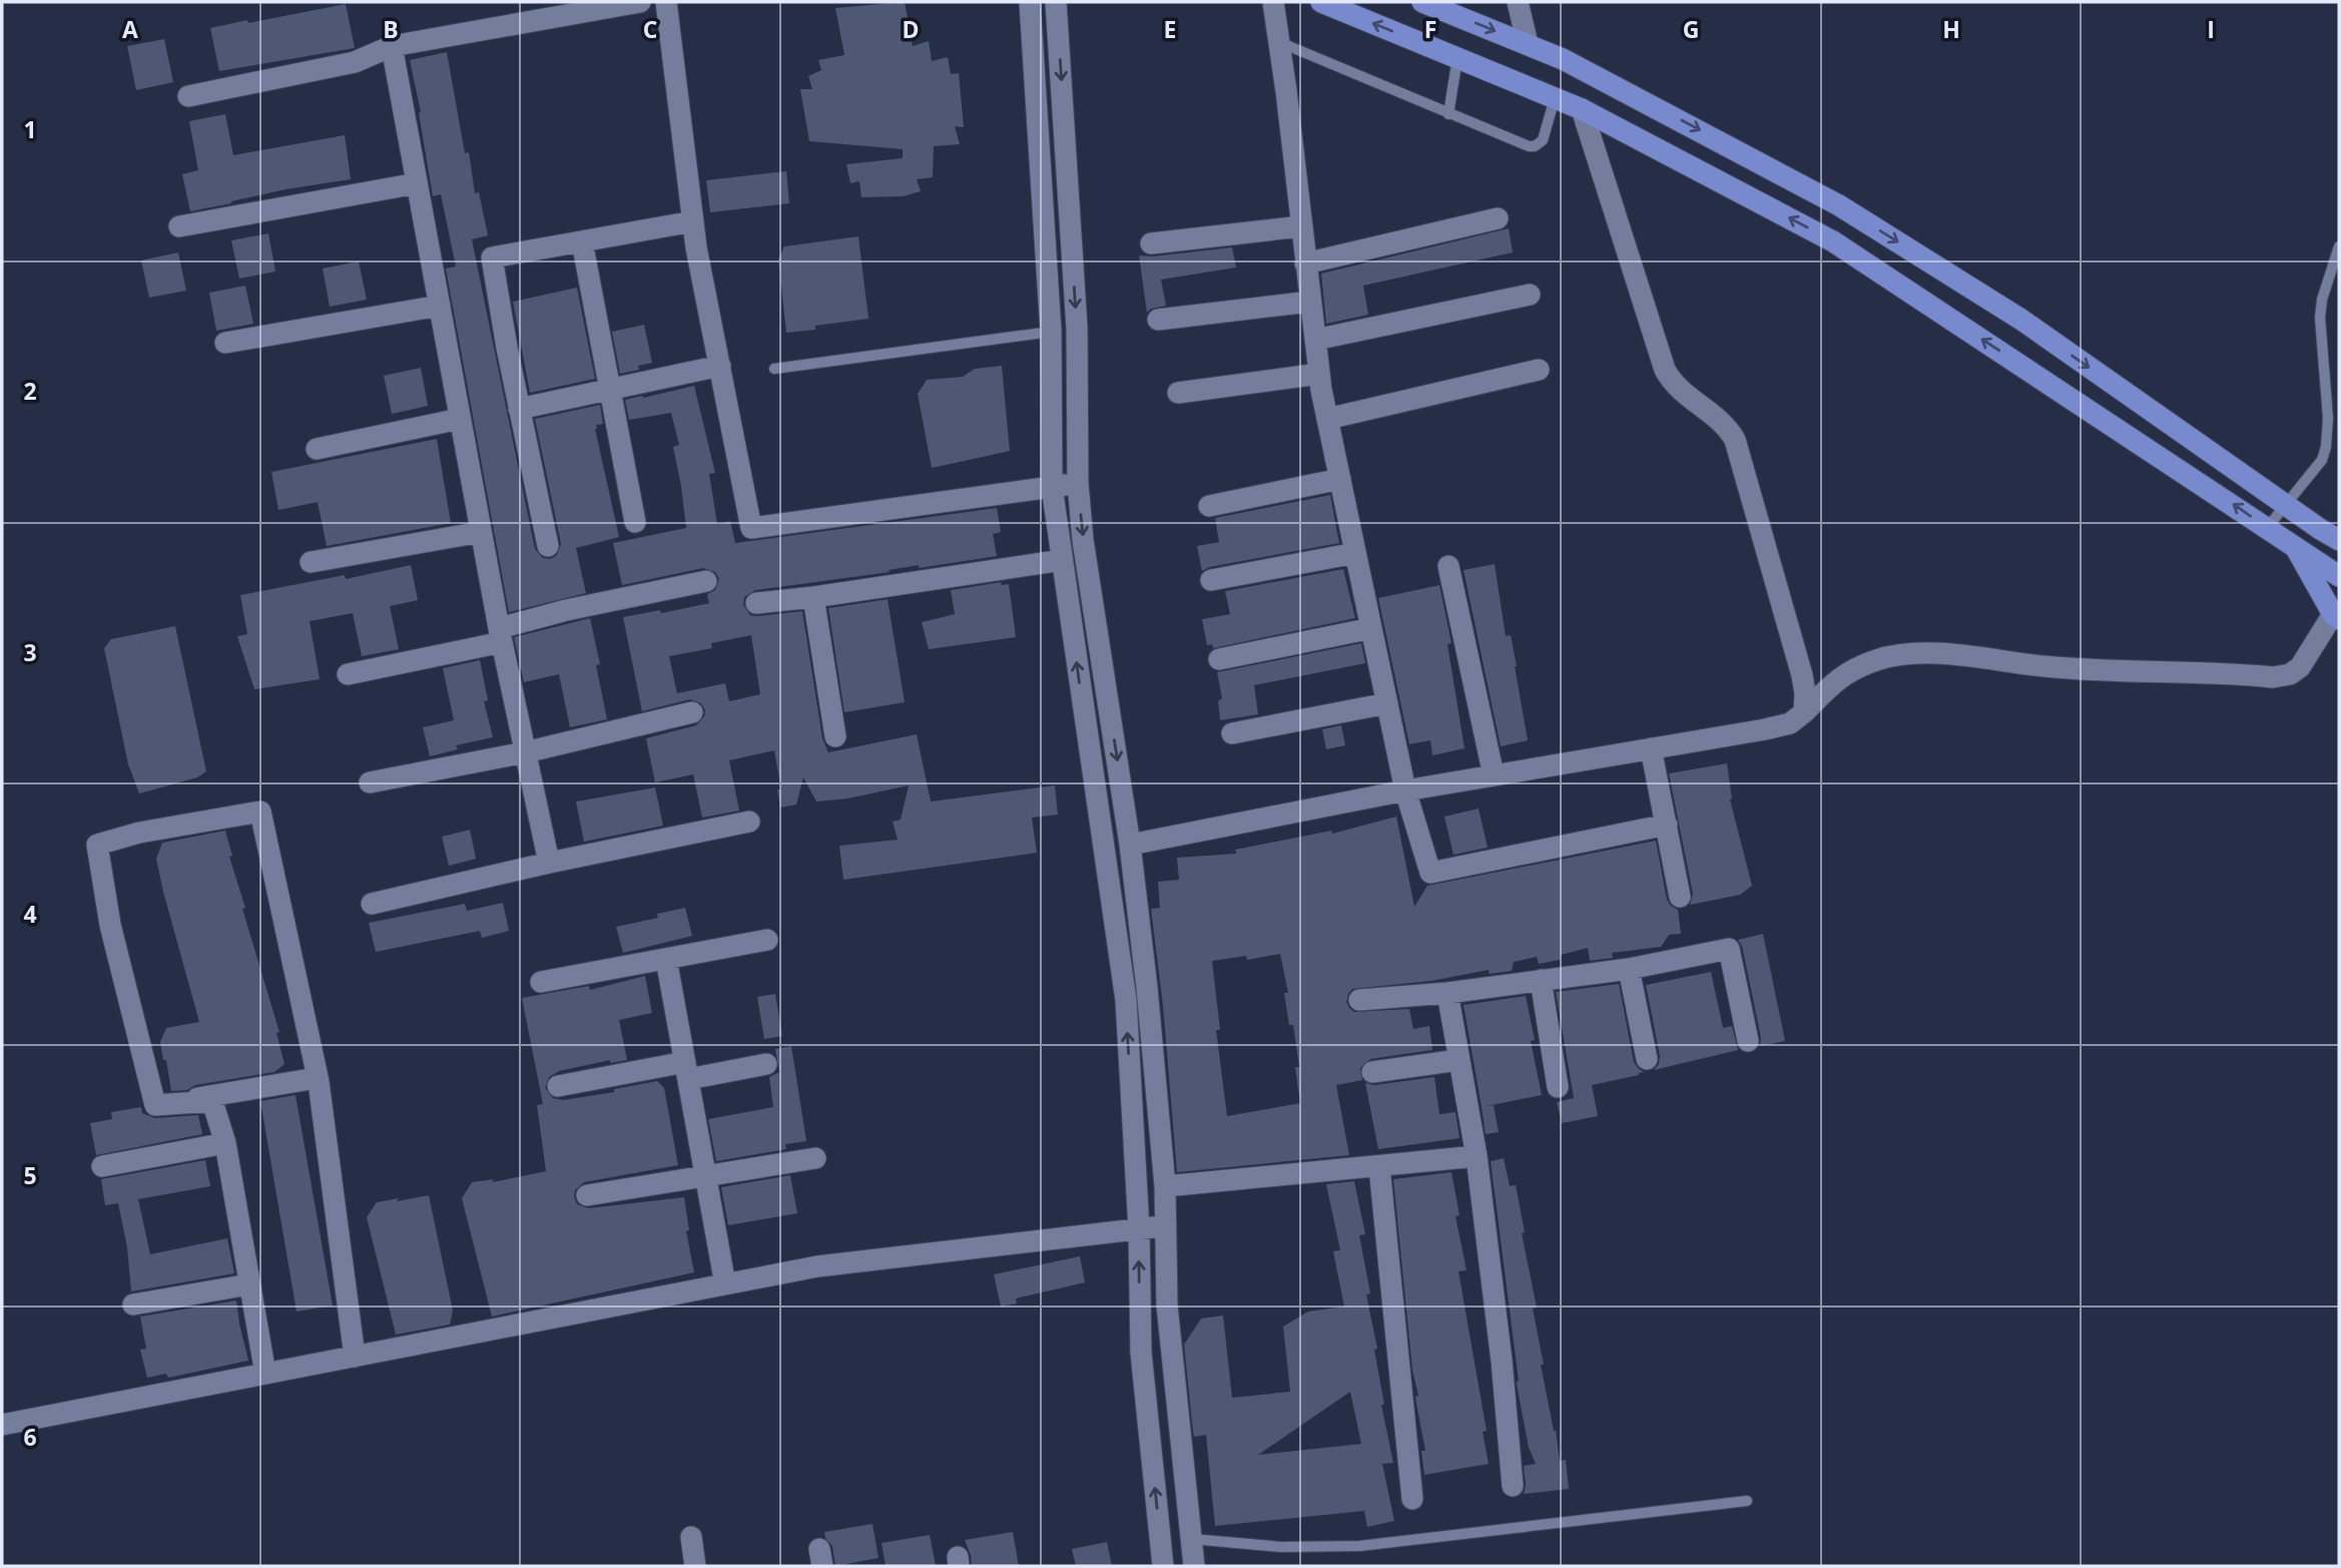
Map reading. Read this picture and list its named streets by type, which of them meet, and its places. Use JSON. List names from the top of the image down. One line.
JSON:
{"grid":{"columns":["A","B","C","D","E","F","G","H","I"],"rows":["1","2","3","4","5","6"]}}
